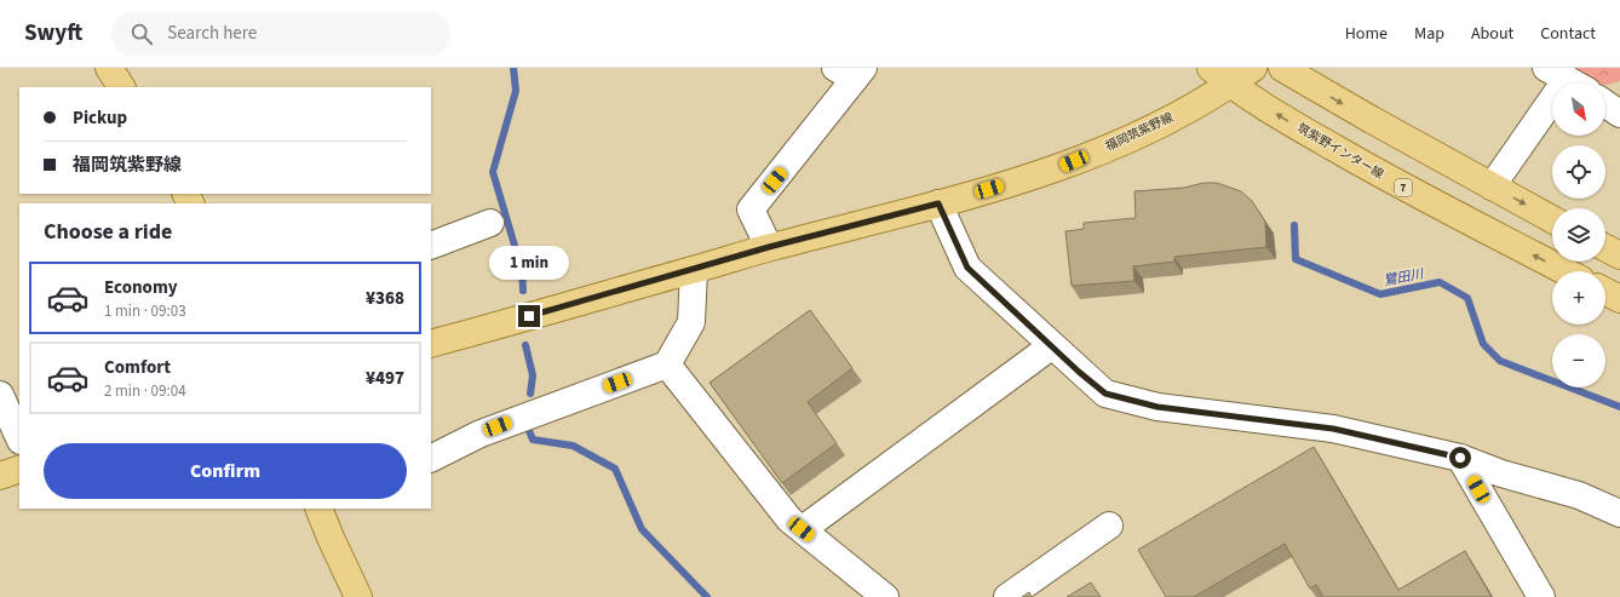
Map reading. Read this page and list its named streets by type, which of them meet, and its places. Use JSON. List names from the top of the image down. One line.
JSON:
{"streets":{"main road":["福岡筑紫野線","筑紫野インター線","7"]},"crossings":[["福岡筑紫野線","筑紫野インター線"]],"water":["鷺田川"],"north":"bottom right","page":{"header":"Swyft","search":"Search here","nav":["Home","Map","About","Contact"],"map_buttons":["+","−"],"banner":["Pickup","福岡筑紫野線"],"heading":"Choose a ride","bubble":"1 min","list":[{"name":"Economy","note":"1 min · 09:03","value":"¥368"},{"name":"Comfort","note":"2 min · 09:04","value":"¥497"}],"buttons":"Confirm"}}
